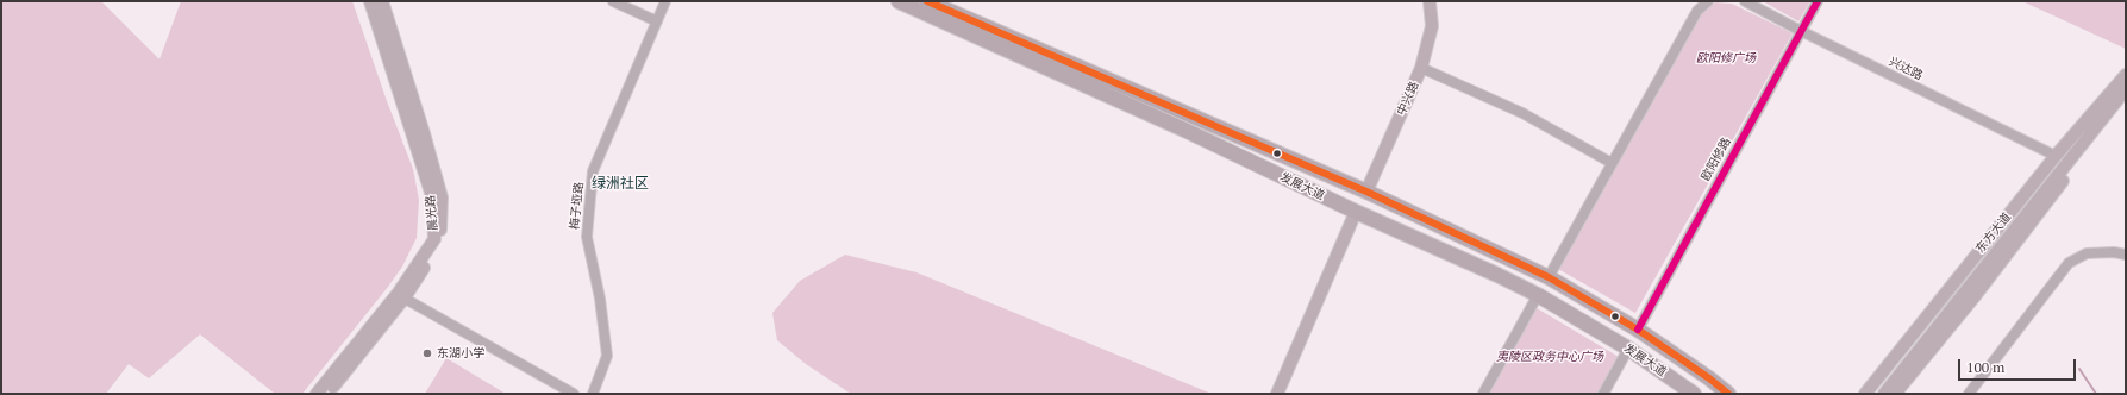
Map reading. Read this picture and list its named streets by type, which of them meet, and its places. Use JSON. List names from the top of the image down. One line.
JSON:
{"streets":{"highway":["发展大道"],"main road":["中兴路","晨光路","东方大道"],"street":["兴达路","欧阳修路","梅子垭路"]},"crossings":[["兴达路","欧阳修路"],["兴达路","东方大道"],["中兴路","发展大道"],["欧阳修路","发展大道"]],"districts":["绿洲社区"],"parks":["欧阳修广场","夷陵区政务中心广场"],"places":["东湖小学"],"scale_bar":"100 m"}
